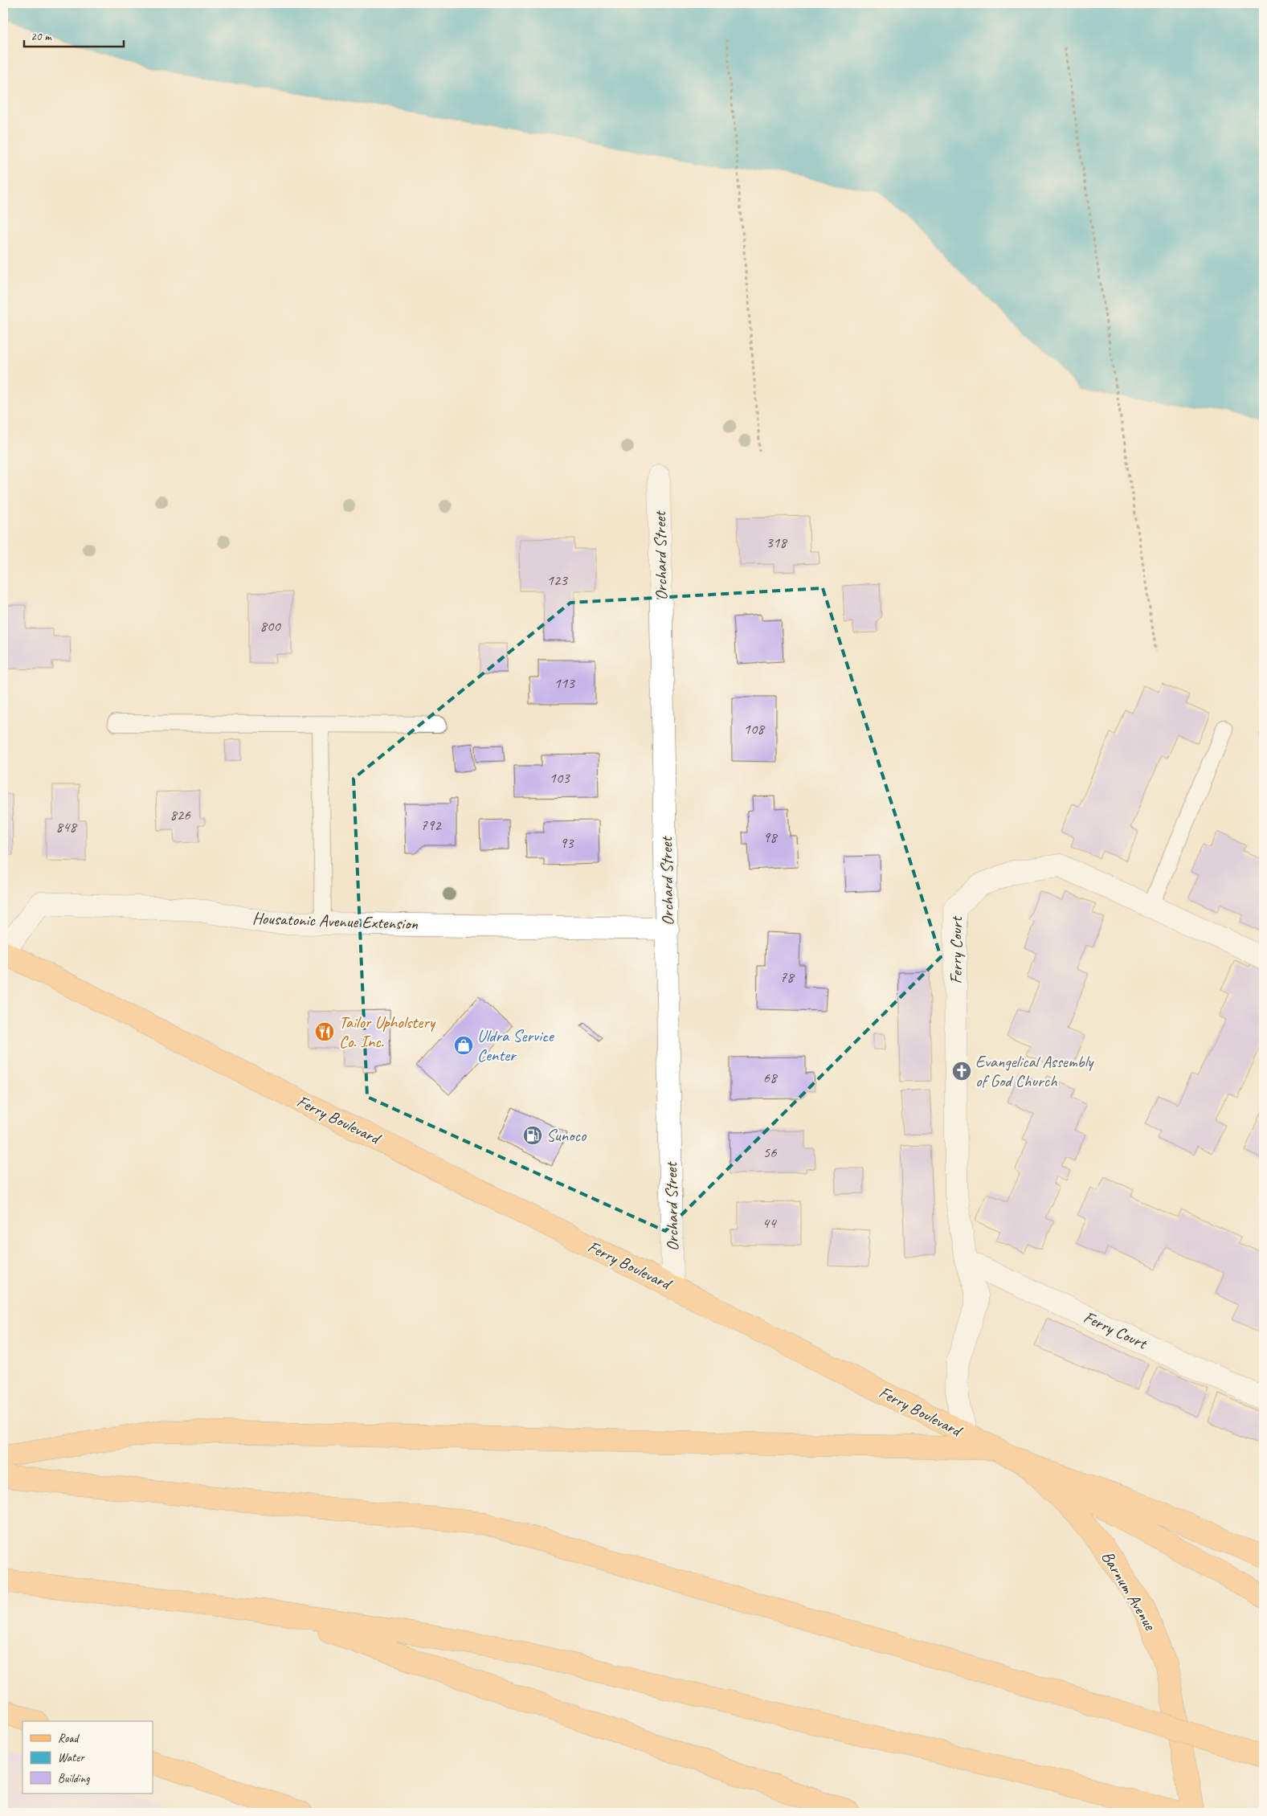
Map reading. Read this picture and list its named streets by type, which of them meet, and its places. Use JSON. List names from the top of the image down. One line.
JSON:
{"streets":{"main road":["Ferry Boulevard","Barnum Avenue"],"street":["Orchard Street","Housatonic Avenue Extension","Ferry Court"]},"crossings":[["Orchard Street","Housatonic Avenue Extension"],["Orchard Street","Ferry Boulevard"],["Housatonic Avenue Extension","Ferry Boulevard"],["Ferry Court","Ferry Boulevard"],["Ferry Boulevard","Barnum Avenue"]],"places":{"restaurant":["Tailor Upholstery Co. Inc."],"shop":["Uldra Service Center"],"church":["Evangelical Assembly of God Church"],"fuel station":["Sunoco"]},"house_numbers":["318","123","800","113","108","103","826","792","848","98","93","78","68","56","44"],"legend":["Road","Water","Building"],"scale_bar":"20 m"}
